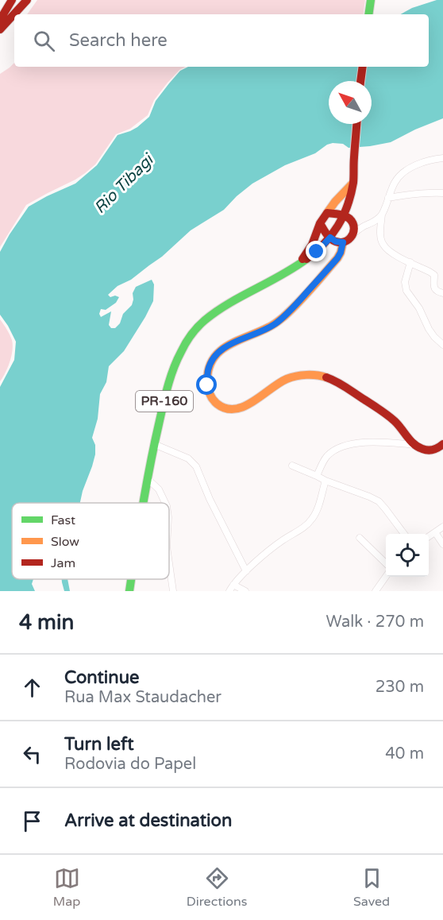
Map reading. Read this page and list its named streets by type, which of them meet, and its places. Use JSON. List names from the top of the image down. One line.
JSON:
{"streets":{"main road":["PR-160"]},"water":["Rio Tibagi"],"legend":["Fast","Slow","Jam"],"north":"top left","page":{"search":"Search here","heading":["4 min","Walk · 270 m"],"list":[["Continue","Rua Max Staudacher","230 m"],["Turn left","Rodovia do Papel","40 m"],"Arrive at destination"],"nav":["Map","Directions","Saved"]}}
